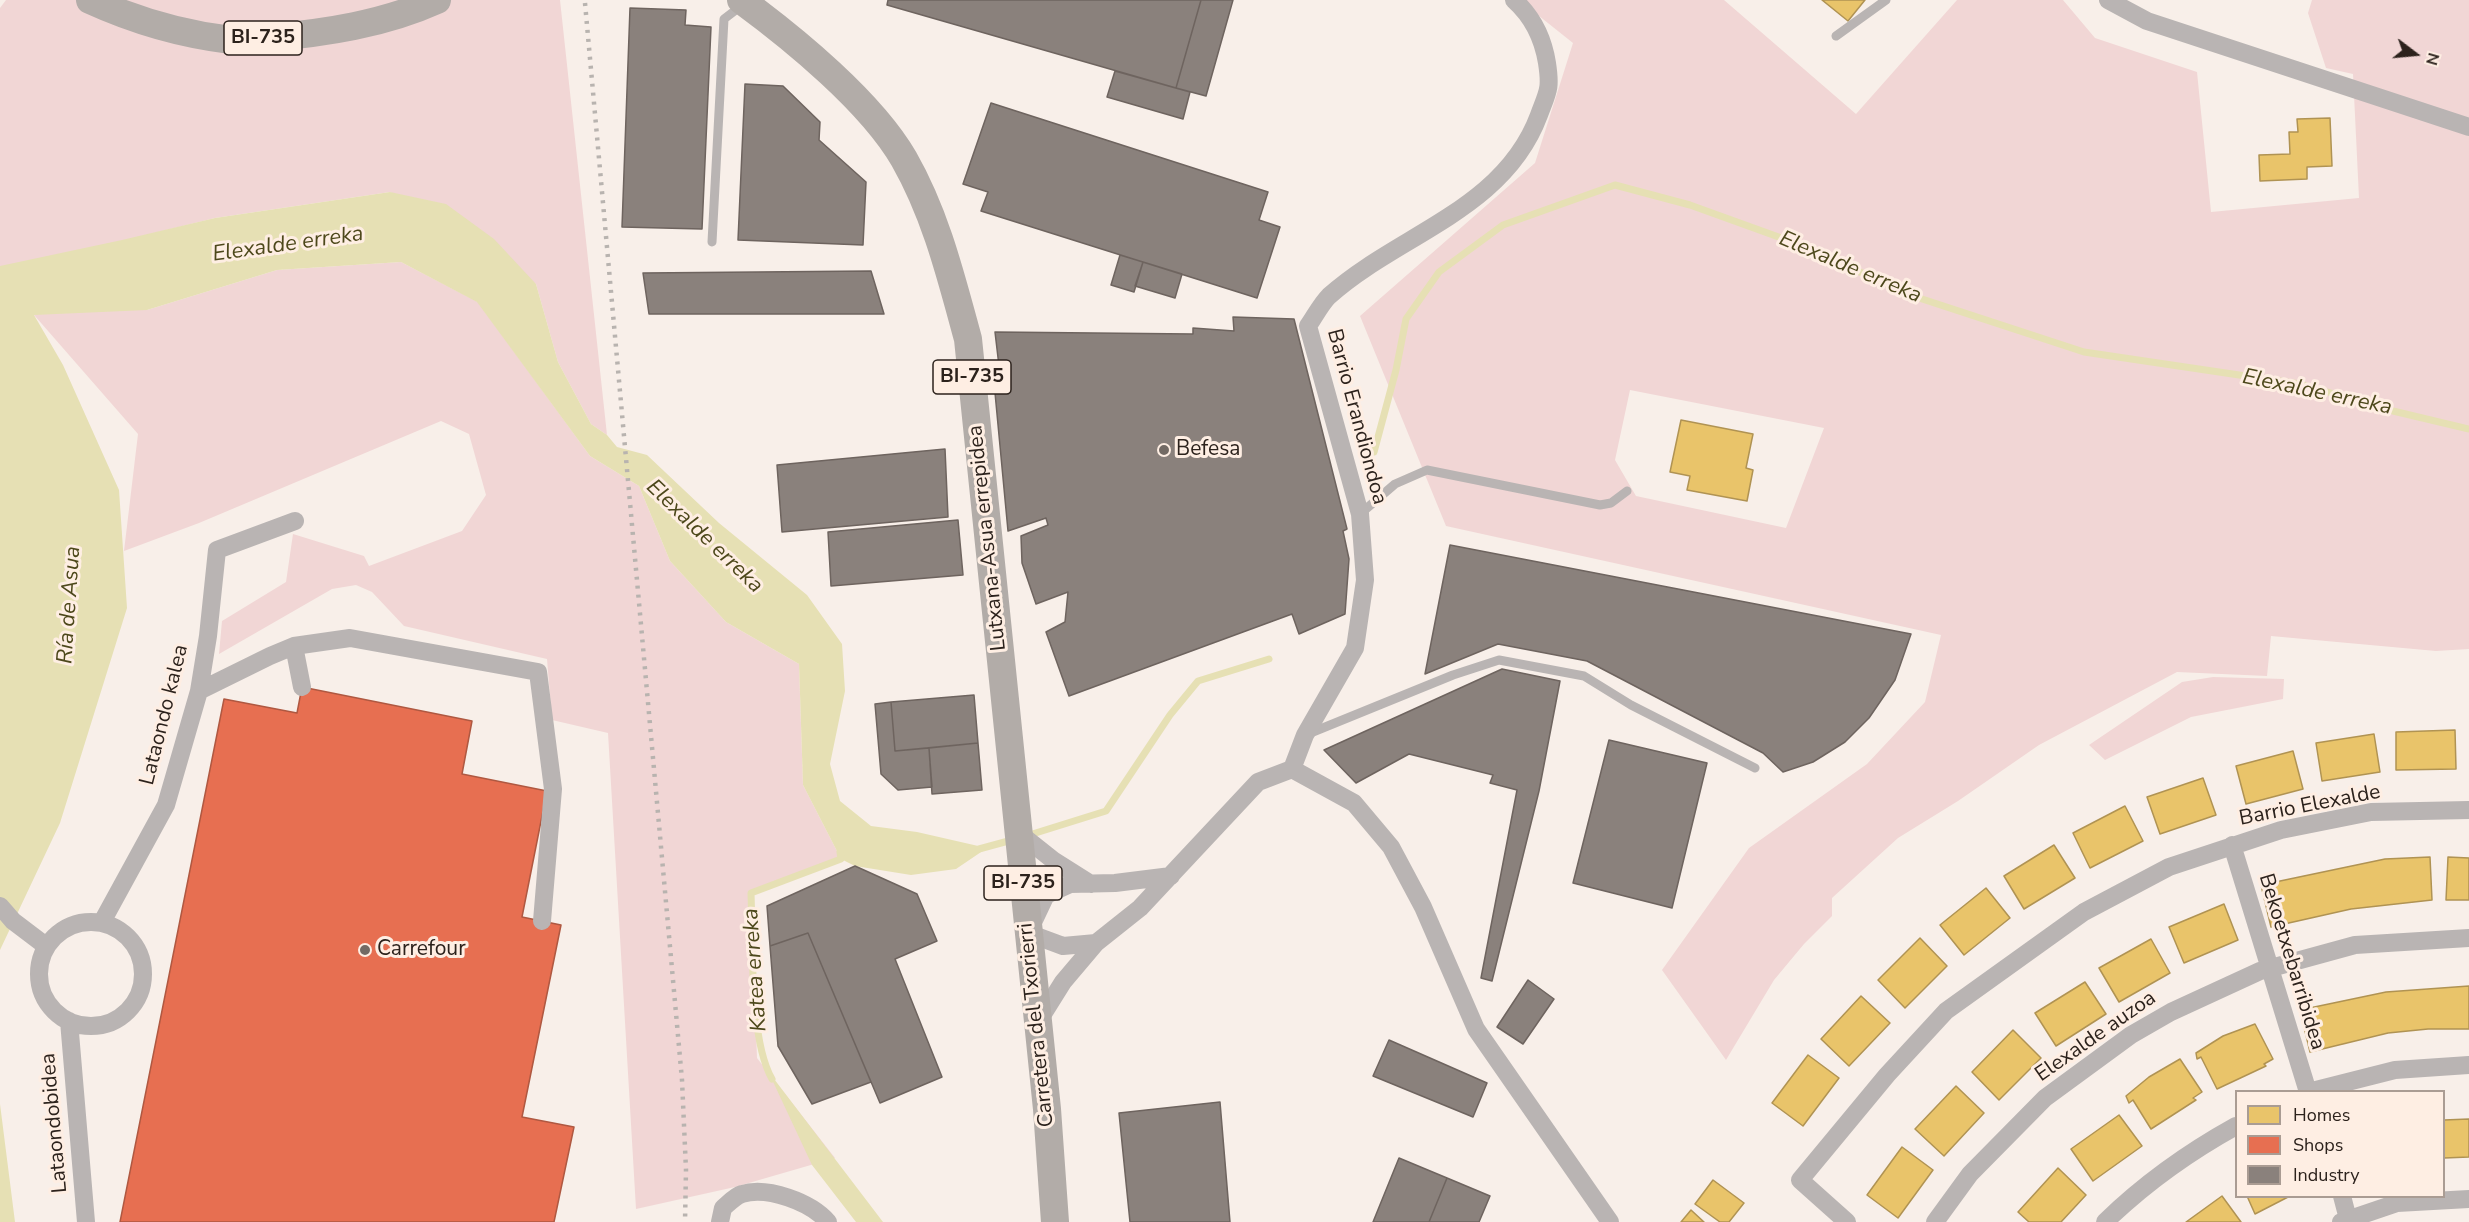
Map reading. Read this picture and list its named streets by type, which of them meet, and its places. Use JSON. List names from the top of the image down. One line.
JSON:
{"streets":{"main road":["BI-735","Lutxana-Asua errepidea","Carretera del Txorierri"],"street":["Barrio Erandiondoa","Lataondo kalea","Barrio Elexalde","Bekoetxebarribidea","Elexalde auzoa","Lataondobidea"]},"crossings":[["Lutxana-Asua errepidea","Carretera del Txorierri"],["Lataondo kalea","Lataondobidea"],["Barrio Elexalde","Bekoetxebarribidea"],["Bekoetxebarribidea","Elexalde auzoa"]],"water":["Elexalde erreka","Ría de Asua","Katea erreka"],"places":["Befesa","Carrefour"],"legend":["Homes","Shops","Industry"],"north":"right"}
